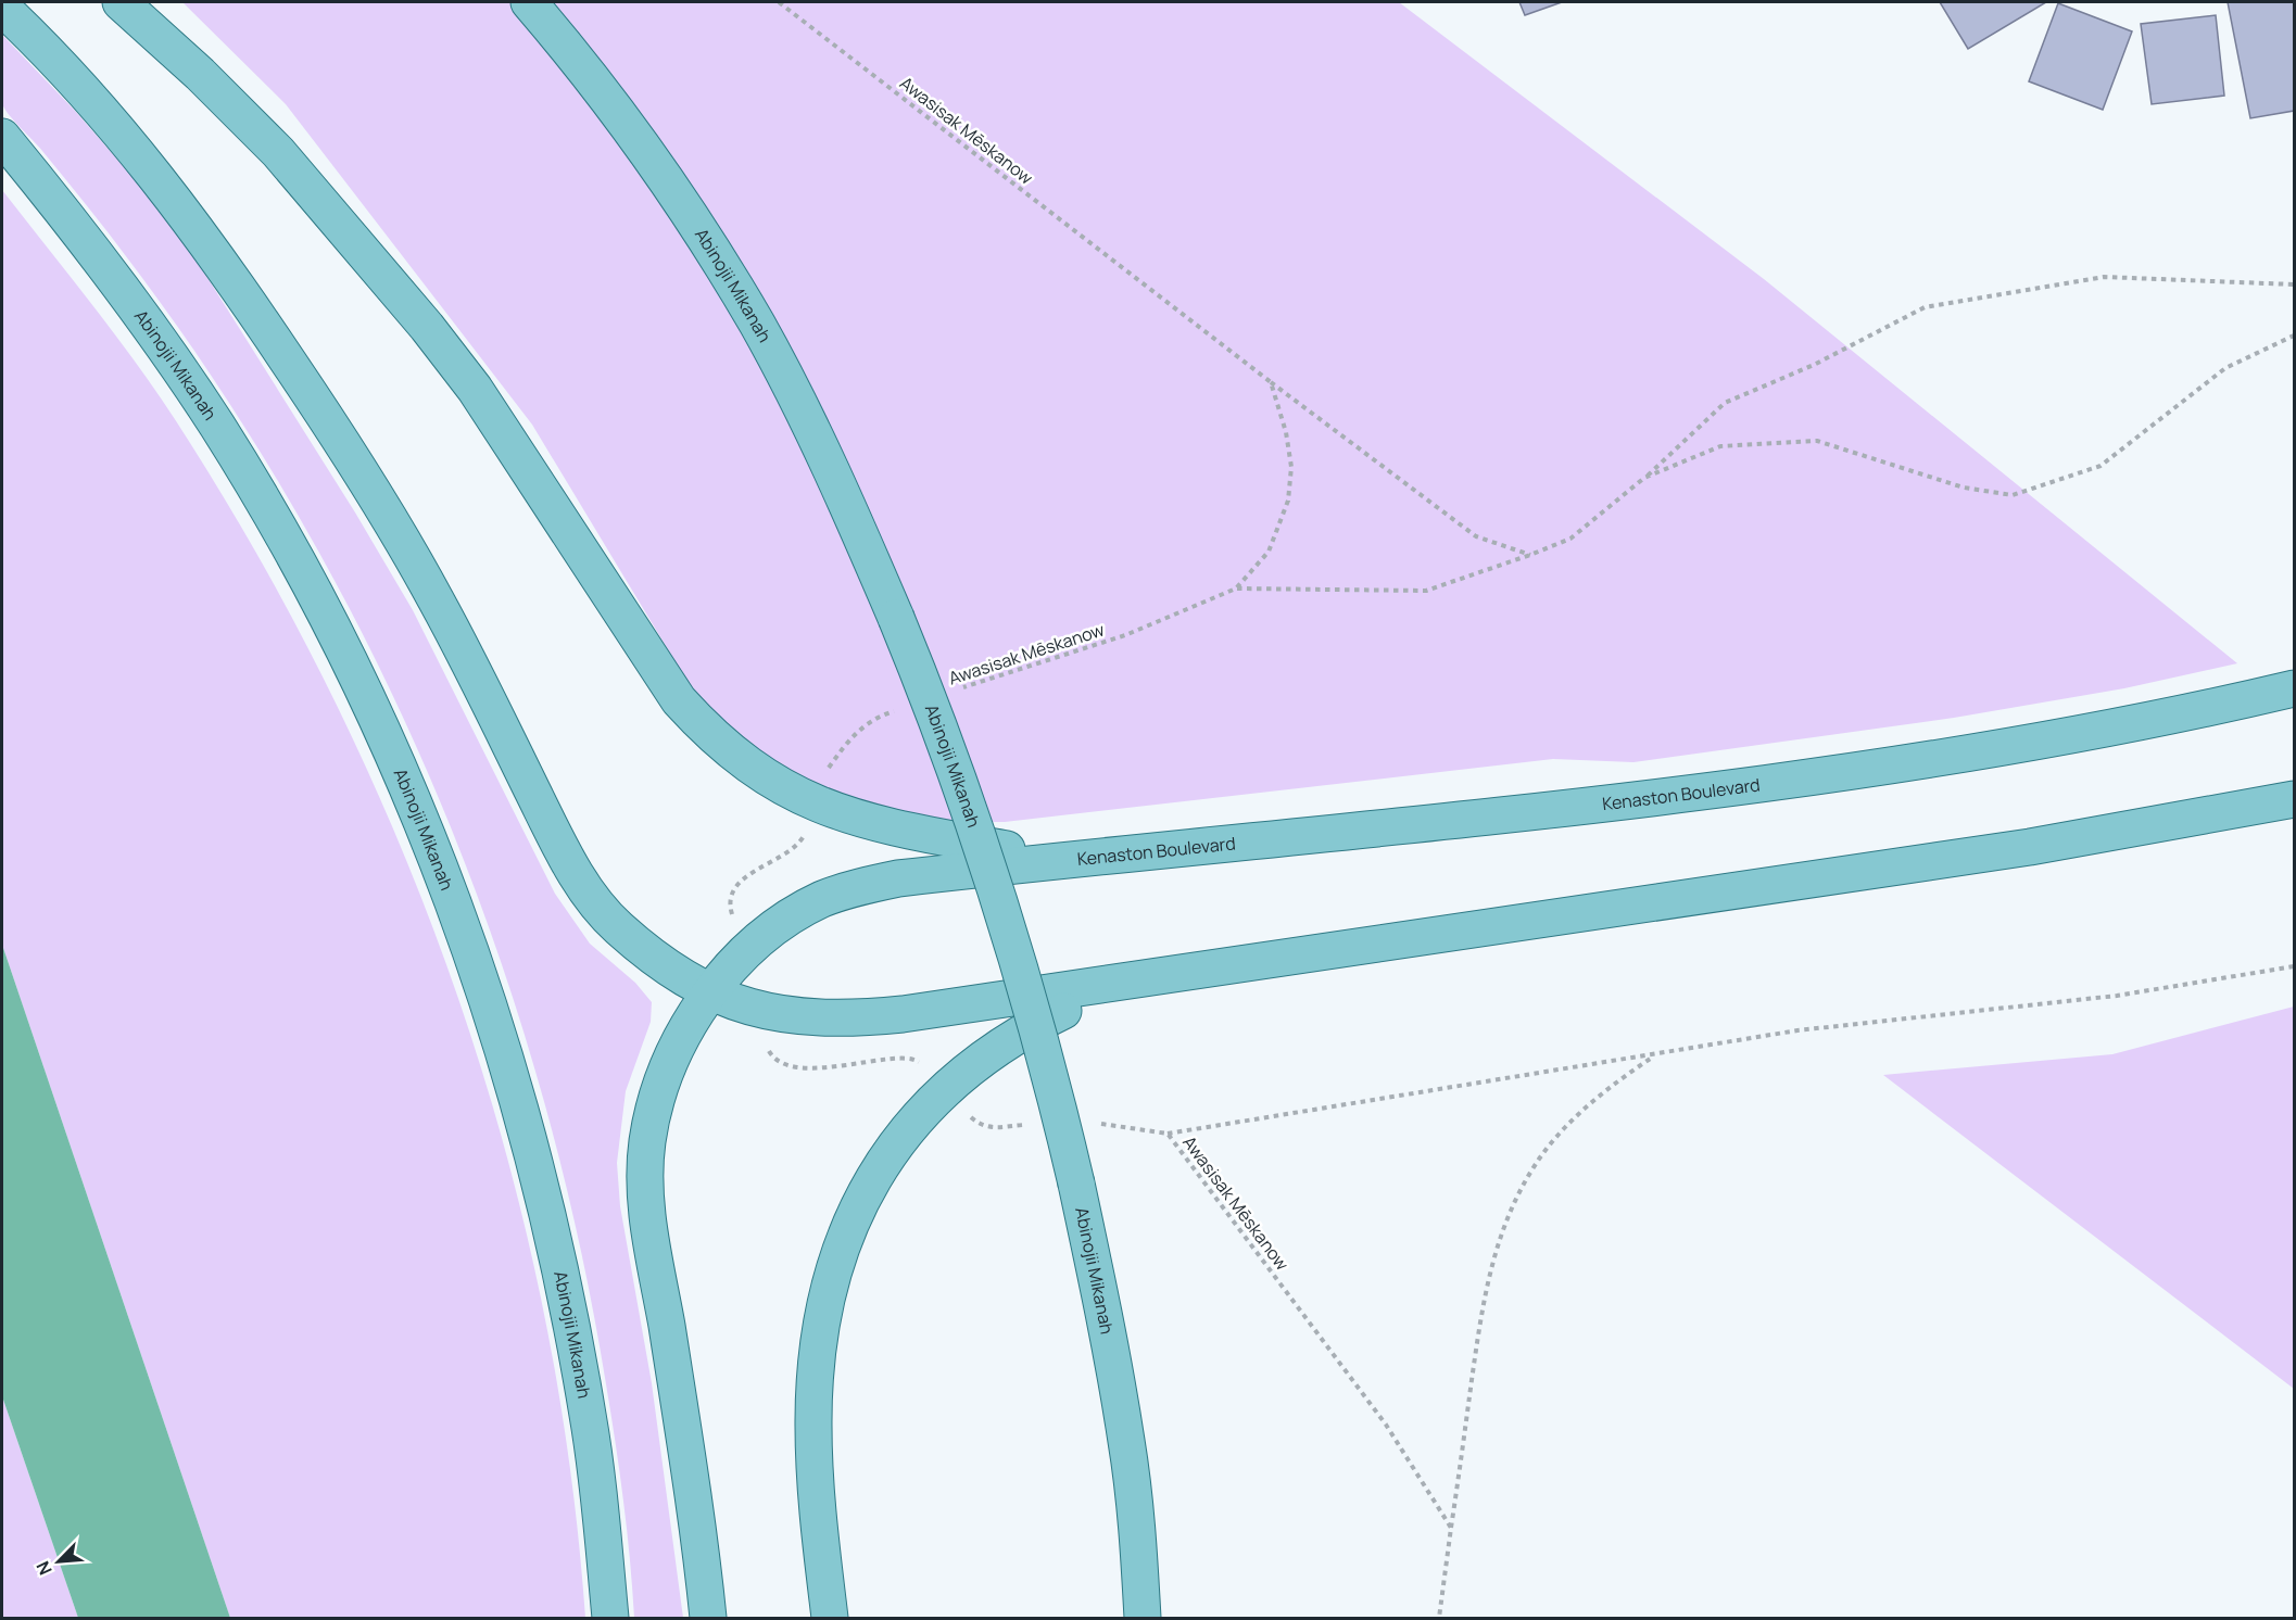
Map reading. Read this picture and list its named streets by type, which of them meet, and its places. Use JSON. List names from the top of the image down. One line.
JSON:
{"streets":{"main road":["Abinojii Mikanah","Kenaston Boulevard"],"path":["Awasisak Mēskanow"]},"north":"bottom left"}
